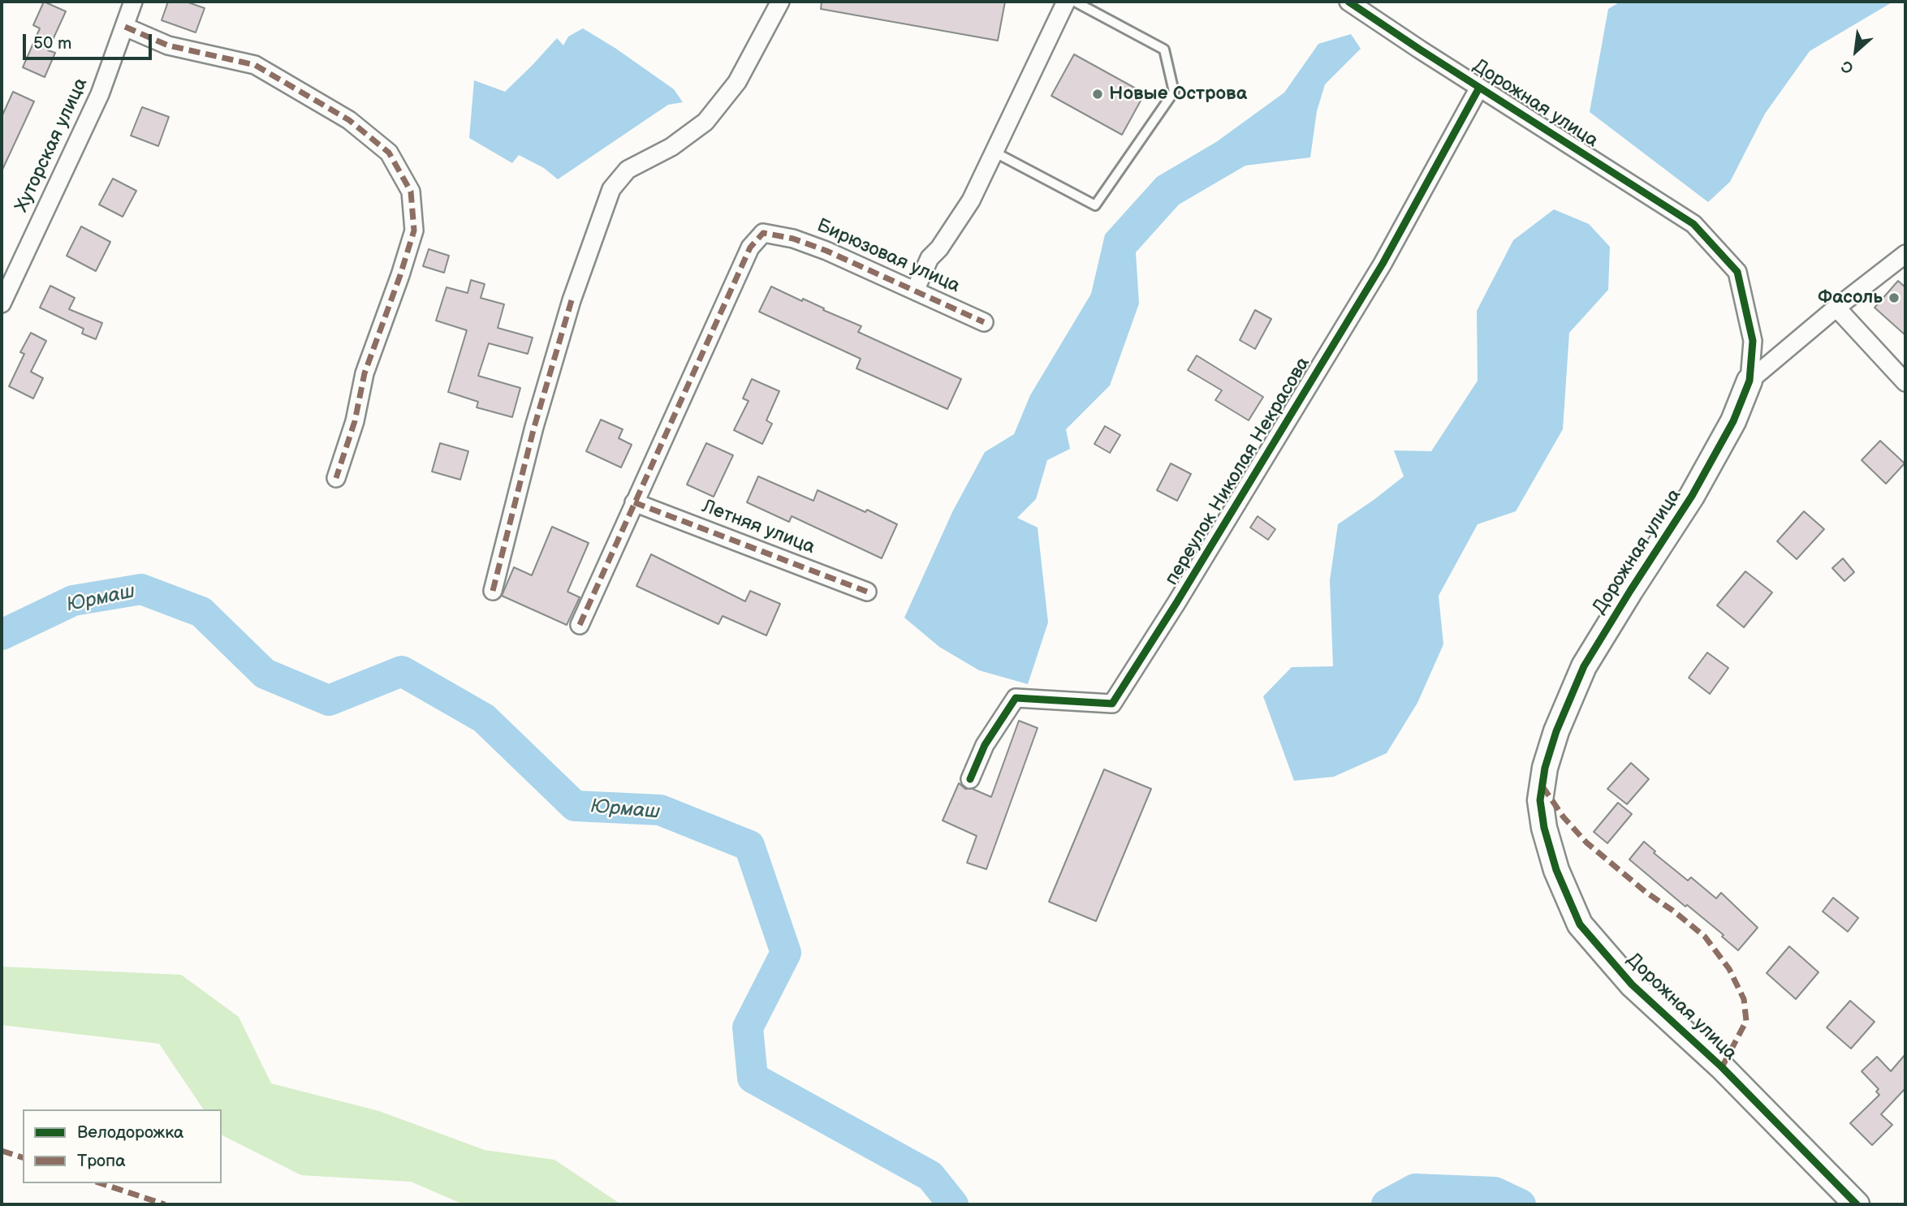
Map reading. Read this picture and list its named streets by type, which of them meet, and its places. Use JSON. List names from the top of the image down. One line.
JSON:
{"streets":{"street":["Дорожная улица","Хуторская улица","Бирюзовая улица","переулок Николая Некрасова","Летняя улица"]},"crossings":[["Дорожная улица","переулок Николая Некрасова"],["Бирюзовая улица","Летняя улица"]],"water":["Юрмаш"],"places":["Новые Острова","Фасоль"],"legend":["Велодорожка","Тропа"],"scale_bar":"50 m","north":"bottom left"}
